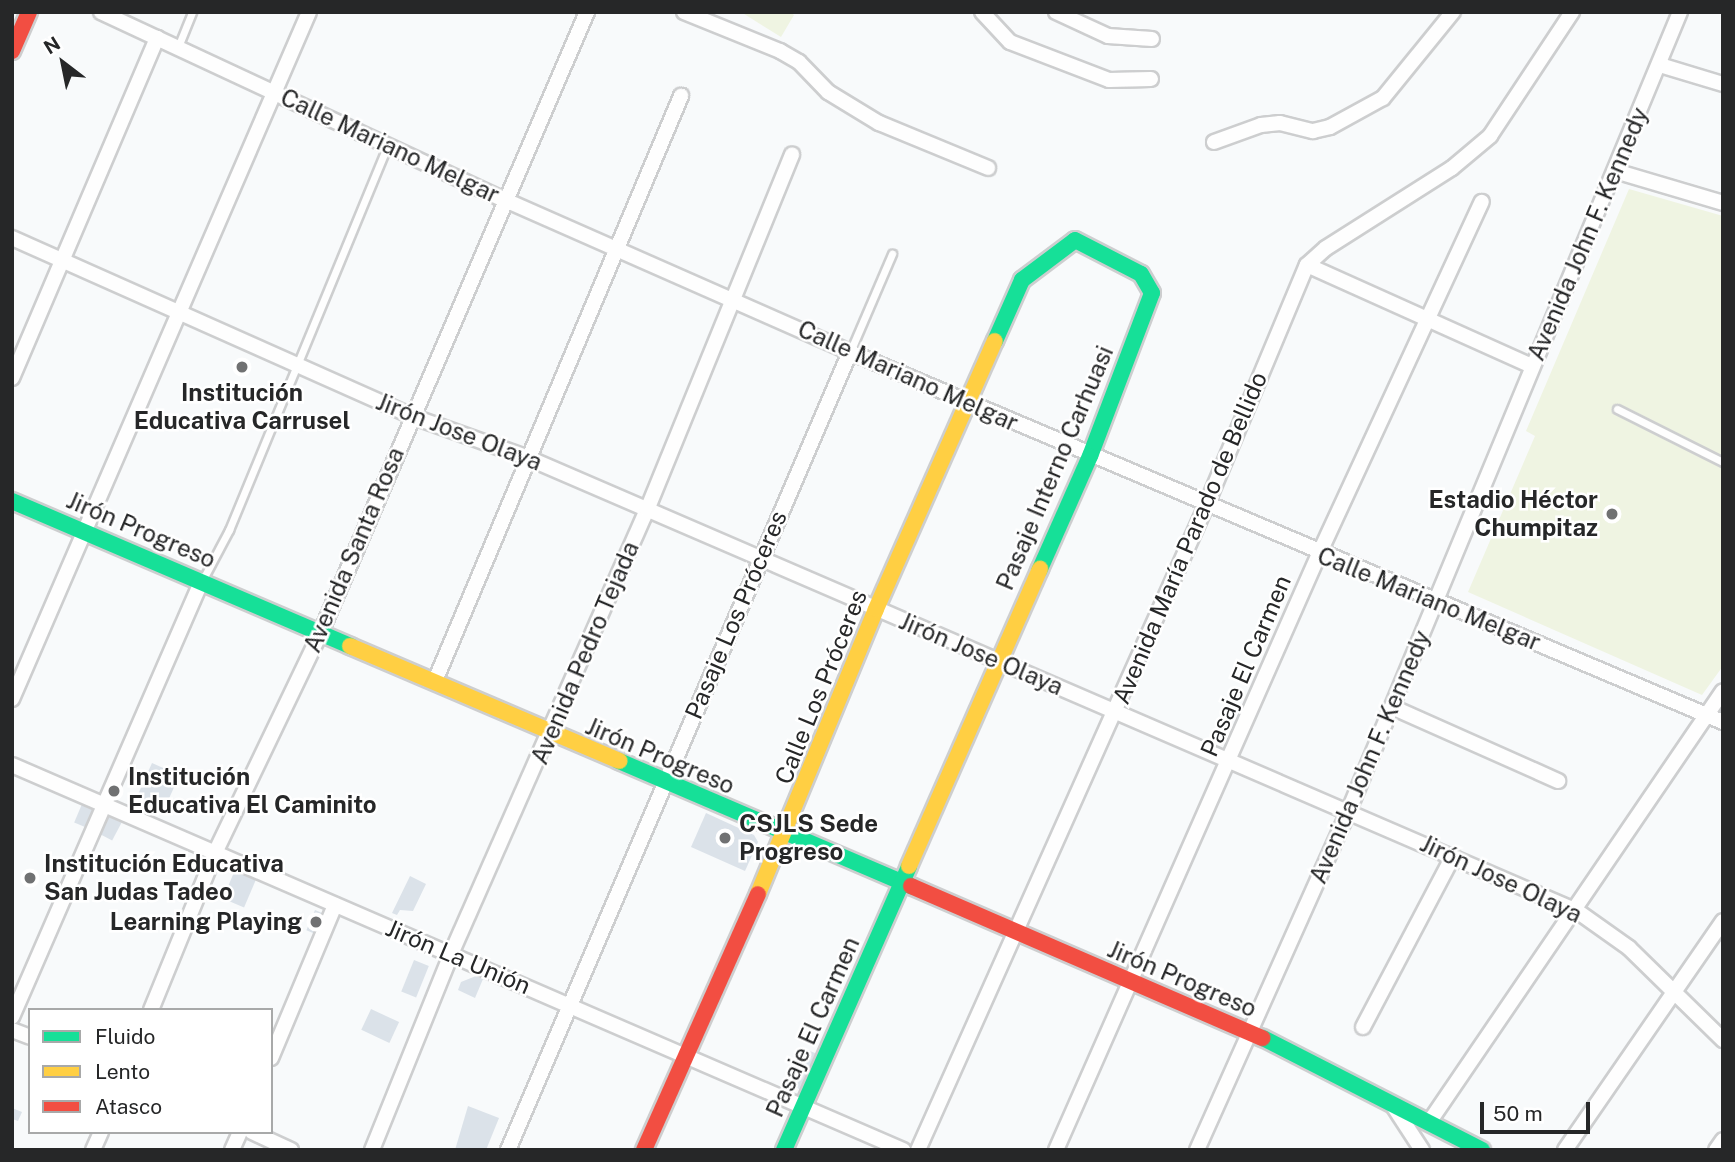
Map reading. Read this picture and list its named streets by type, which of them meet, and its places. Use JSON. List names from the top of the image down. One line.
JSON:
{"streets":{"street":["Calle Mariano Melgar","Avenida John F. Kennedy","Jirón Jose Olaya","Pasaje Interno Carhuasi","Jirón Progreso","Avenida María Parado de Bellido","Avenida Santa Rosa","Pasaje Los Próceres","Avenida Pedro Tejada","Pasaje El Carmen","Calle Los Próceres","Jirón La Unión"]},"crossings":[["Calle Mariano Melgar","Avenida John F. Kennedy"],["Calle Mariano Melgar","Pasaje Interno Carhuasi"],["Calle Mariano Melgar","Avenida María Parado de Bellido"],["Calle Mariano Melgar","Avenida Santa Rosa"],["Calle Mariano Melgar","Pasaje Los Próceres"],["Calle Mariano Melgar","Avenida Pedro Tejada"],["Calle Mariano Melgar","Pasaje El Carmen"],["Calle Mariano Melgar","Calle Los Próceres"],["Avenida John F. Kennedy","Jirón Jose Olaya"],["Avenida John F. Kennedy","Jirón Progreso"],["Jirón Jose Olaya","Pasaje Interno Carhuasi"],["Jirón Jose Olaya","Avenida María Parado de Bellido"],["Jirón Jose Olaya","Avenida Santa Rosa"],["Jirón Jose Olaya","Pasaje Los Próceres"],["Jirón Jose Olaya","Avenida Pedro Tejada"],["Jirón Jose Olaya","Pasaje El Carmen"],["Jirón Jose Olaya","Calle Los Próceres"],["Pasaje Interno Carhuasi","Jirón Progreso"],["Pasaje Interno Carhuasi","Pasaje El Carmen"],["Pasaje Interno Carhuasi","Calle Los Próceres"],["Jirón Progreso","Avenida María Parado de Bellido"],["Jirón Progreso","Avenida Santa Rosa"],["Jirón Progreso","Pasaje Los Próceres"],["Jirón Progreso","Avenida Pedro Tejada"],["Jirón Progreso","Pasaje El Carmen"],["Jirón Progreso","Calle Los Próceres"],["Avenida Santa Rosa","Jirón La Unión"],["Pasaje Los Próceres","Jirón La Unión"],["Avenida Pedro Tejada","Jirón La Unión"],["Pasaje El Carmen","Jirón La Unión"],["Calle Los Próceres","Jirón La Unión"]],"places":["Institución Educativa Carrusel","Estadio Héctor Chumpitaz","Institución Educativa El Caminito","CSJLS Sede Progreso","Institución Educativa San Judas Tadeo","Learning Playing"],"legend":["Fluido","Lento","Atasco"],"scale_bar":"50 m","north":"top left"}
